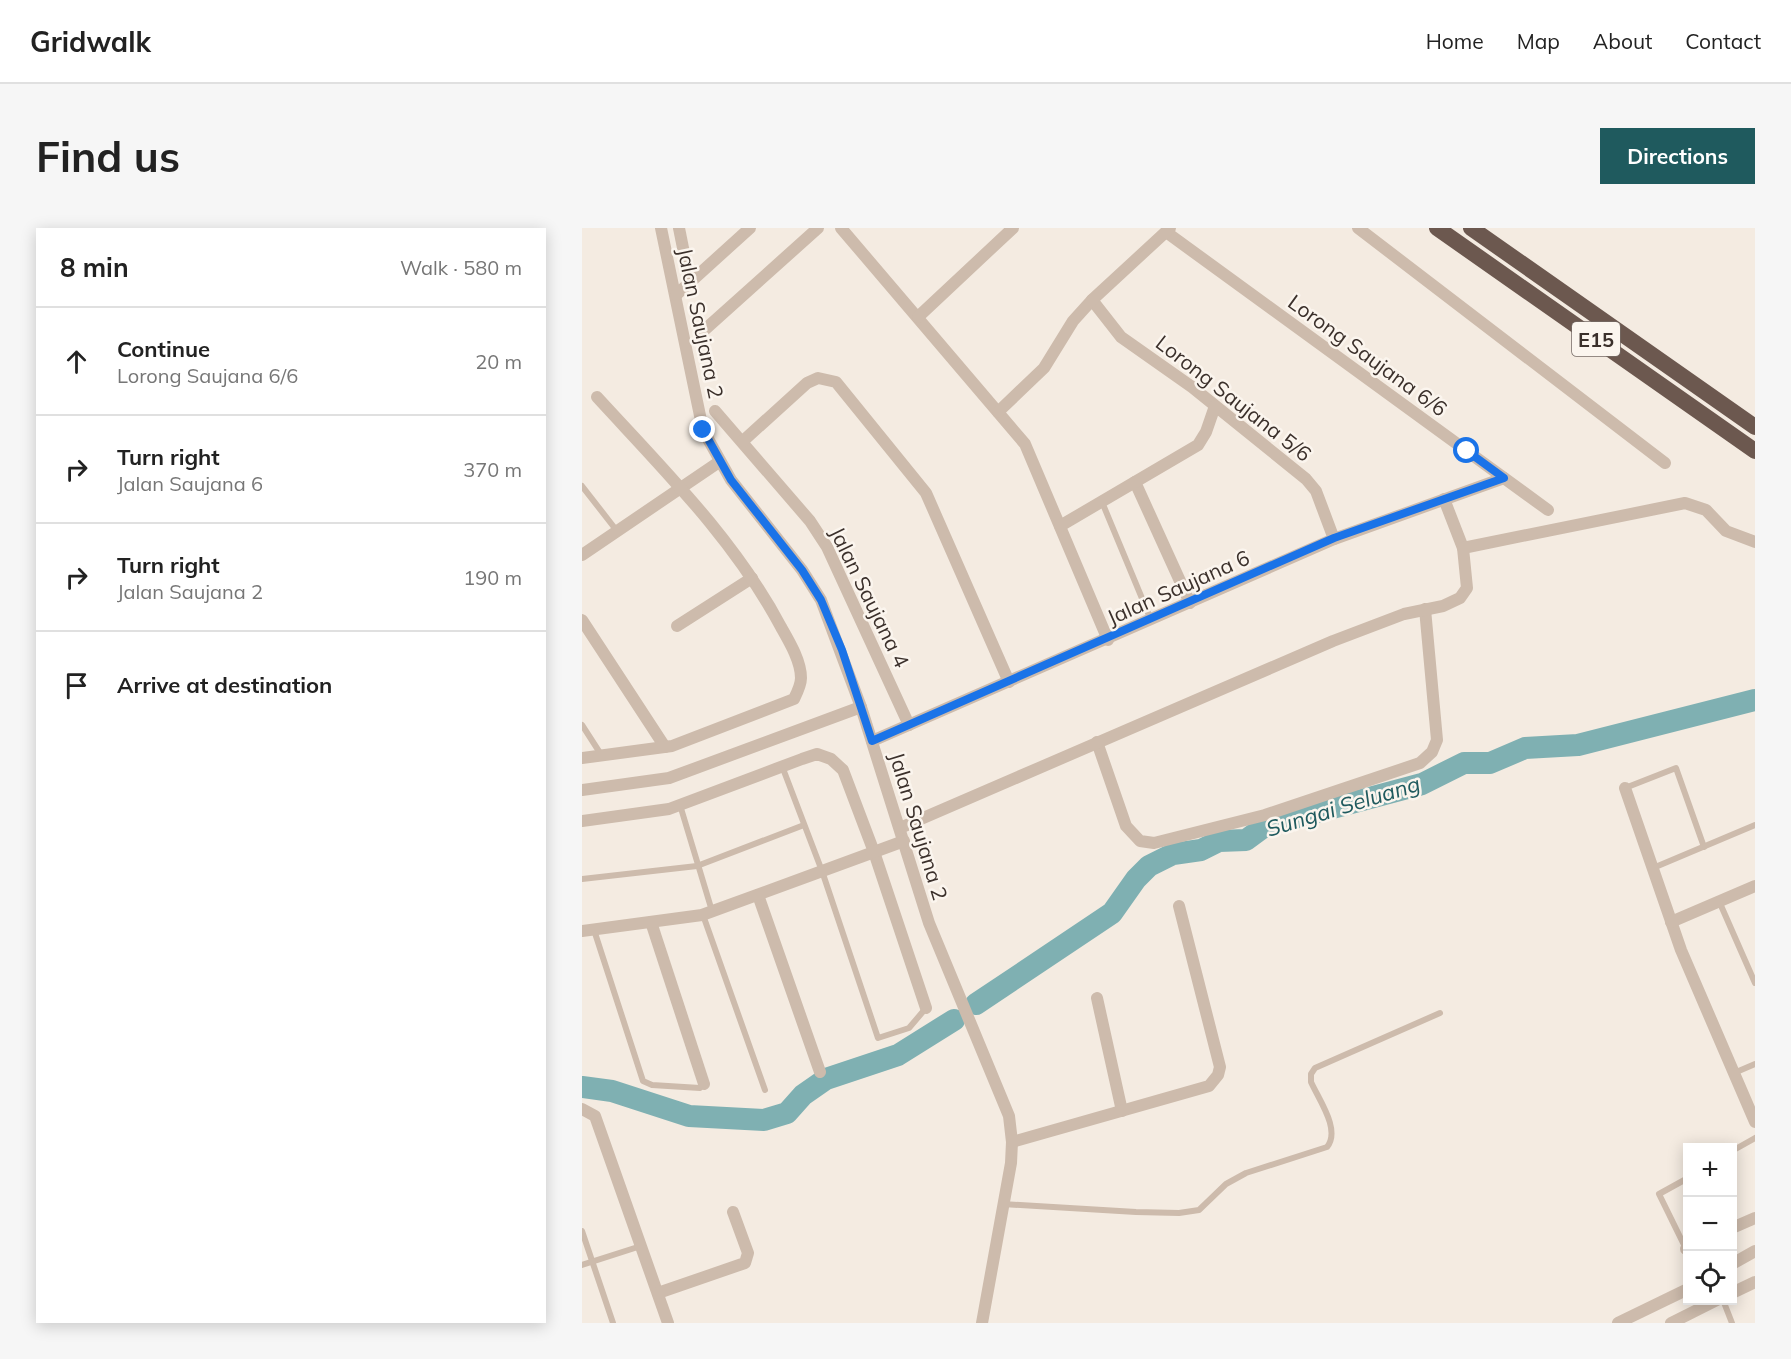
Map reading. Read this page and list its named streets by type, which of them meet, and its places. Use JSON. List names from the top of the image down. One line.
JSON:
{"streets":{"highway":["E15"],"street":["Jalan Saujana 2","Lorong Saujana 6/6","Lorong Saujana 5/6","Jalan Saujana 6","Jalan Saujana 4"]},"crossings":[["Jalan Saujana 2","Jalan Saujana 6"],["Lorong Saujana 6/6","Jalan Saujana 6"],["Lorong Saujana 5/6","Jalan Saujana 6"],["Jalan Saujana 6","Jalan Saujana 4"]],"water":["Sungai Seluang"],"page":{"header":"Gridwalk","nav":["Home","Map","About","Contact"],"buttons":"Directions","title":"Find us","heading":["8 min","Walk · 580 m"],"list":[["Continue","Lorong Saujana 6/6","20 m"],["Turn right","Jalan Saujana 6","370 m"],["Turn right","Jalan Saujana 2","190 m"],"Arrive at destination"],"map_buttons":["+","−"]}}
